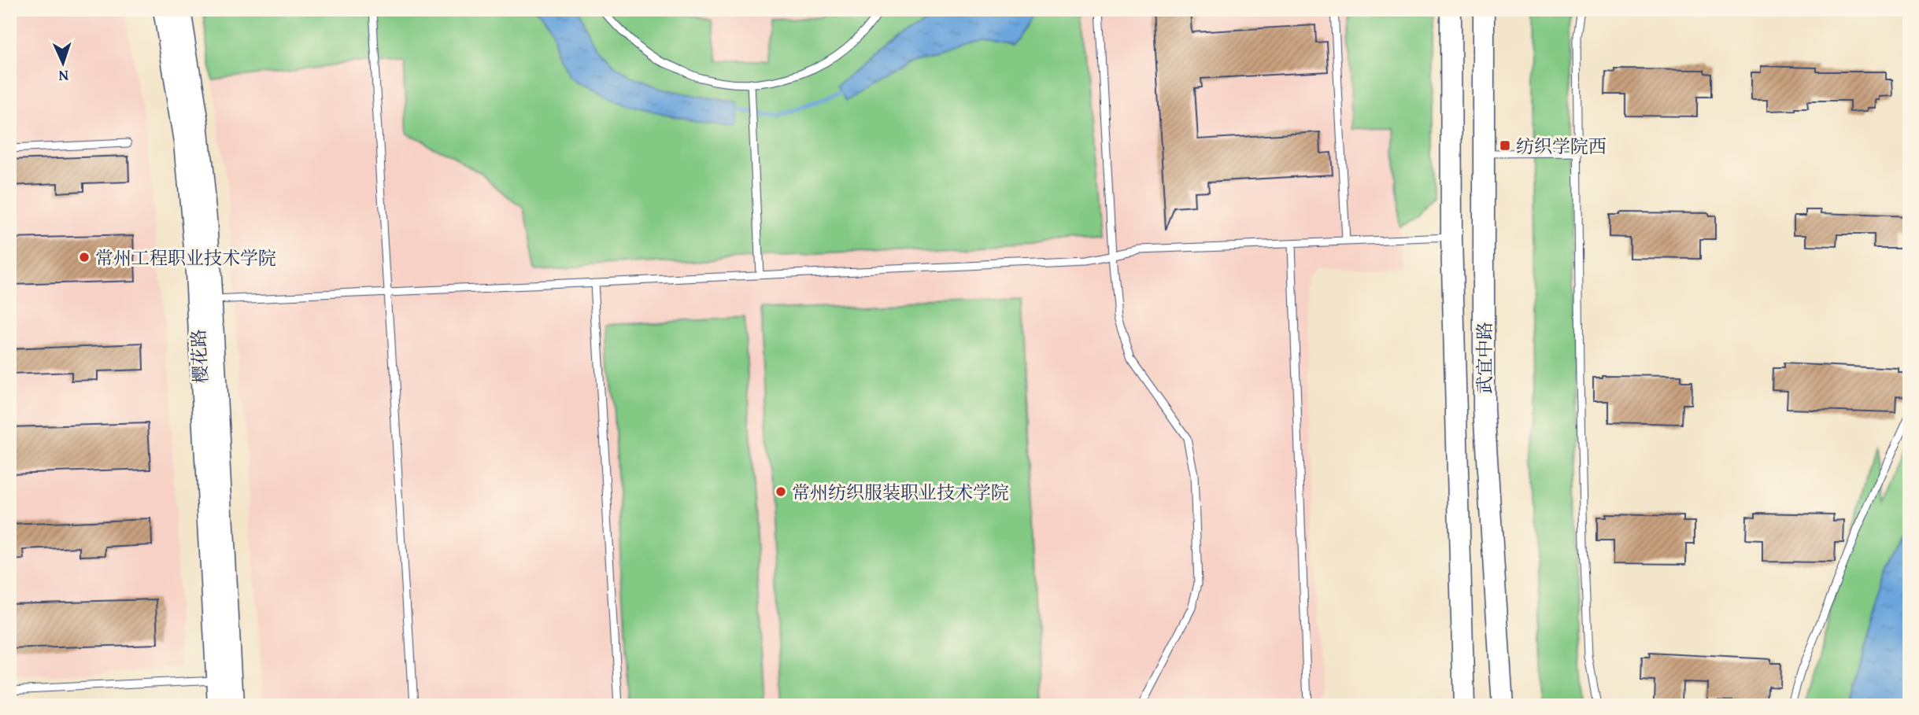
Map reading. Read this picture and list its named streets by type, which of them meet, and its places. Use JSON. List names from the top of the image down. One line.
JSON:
{"streets":{"main road":["武宜中路"],"street":["樱花路"]},"places":{"transit":["纺织学院西"],"other":["常州工程职业技术学院","常州纺织服装职业技术学院"]},"north":"bottom"}
